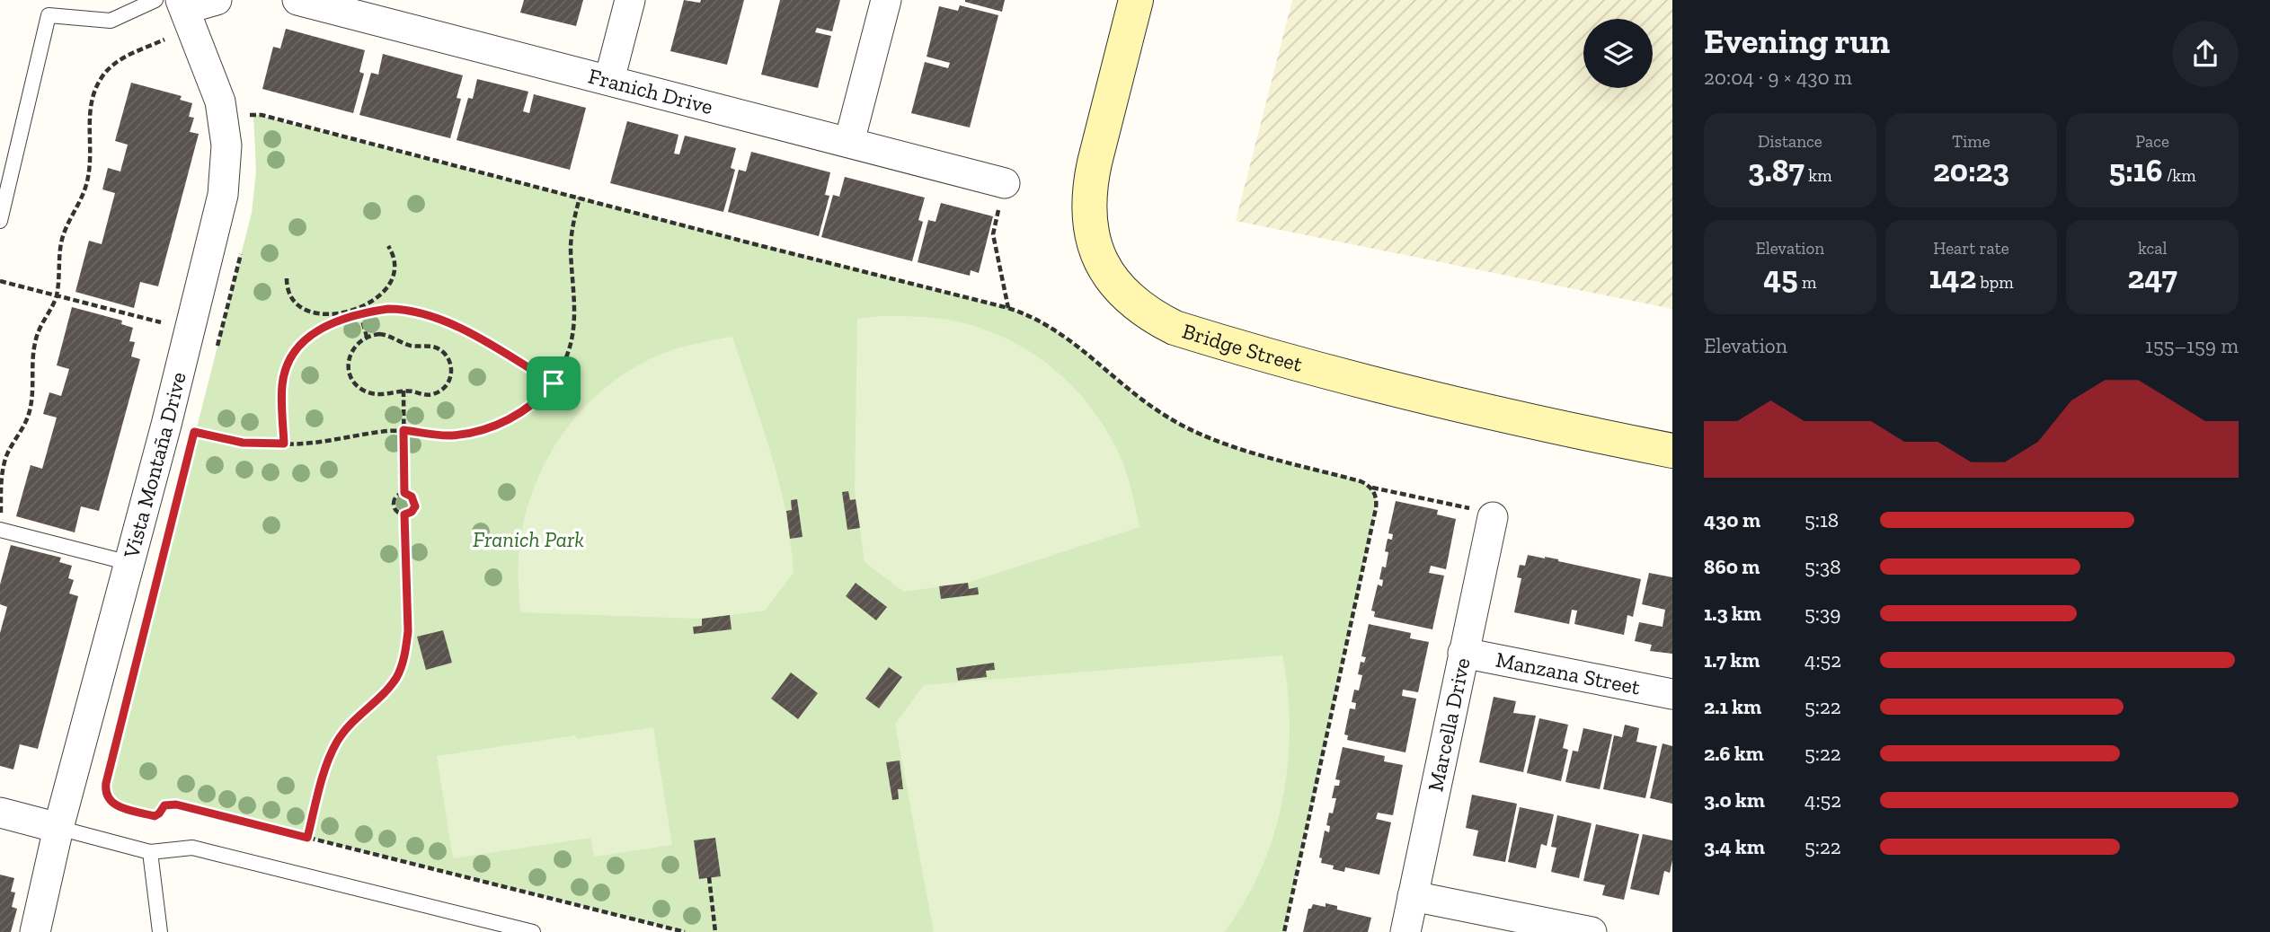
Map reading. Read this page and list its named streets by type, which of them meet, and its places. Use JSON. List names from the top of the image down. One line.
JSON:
{"streets":{"street":["Franich Drive","Bridge Street","Vista Montaña Drive","Manzana Street","Marcella Drive"]},"crossings":[["Manzana Street","Marcella Drive"]],"parks":["Franich Park"],"page":{"heading":["Evening run","20:04 · 9 × 430 m"],"stats":[["Distance","3.87 km"],["Time","20:23"],["Pace","5:16 /km"],["Elevation","45 m"],["Heart rate","142 bpm"],["kcal","247"]],"chart":["Elevation","155–159 m"],"list":[{"name":"430 m","note":"5:18"},{"name":"860 m","note":"5:38"},{"name":"1.3 km","note":"5:39"},{"name":"1.7 km","note":"4:52"},{"name":"2.1 km","note":"5:22"},{"name":"2.6 km","note":"5:22"},{"name":"3.0 km","note":"4:52"},{"name":"3.4 km","note":"5:22"}]}}
